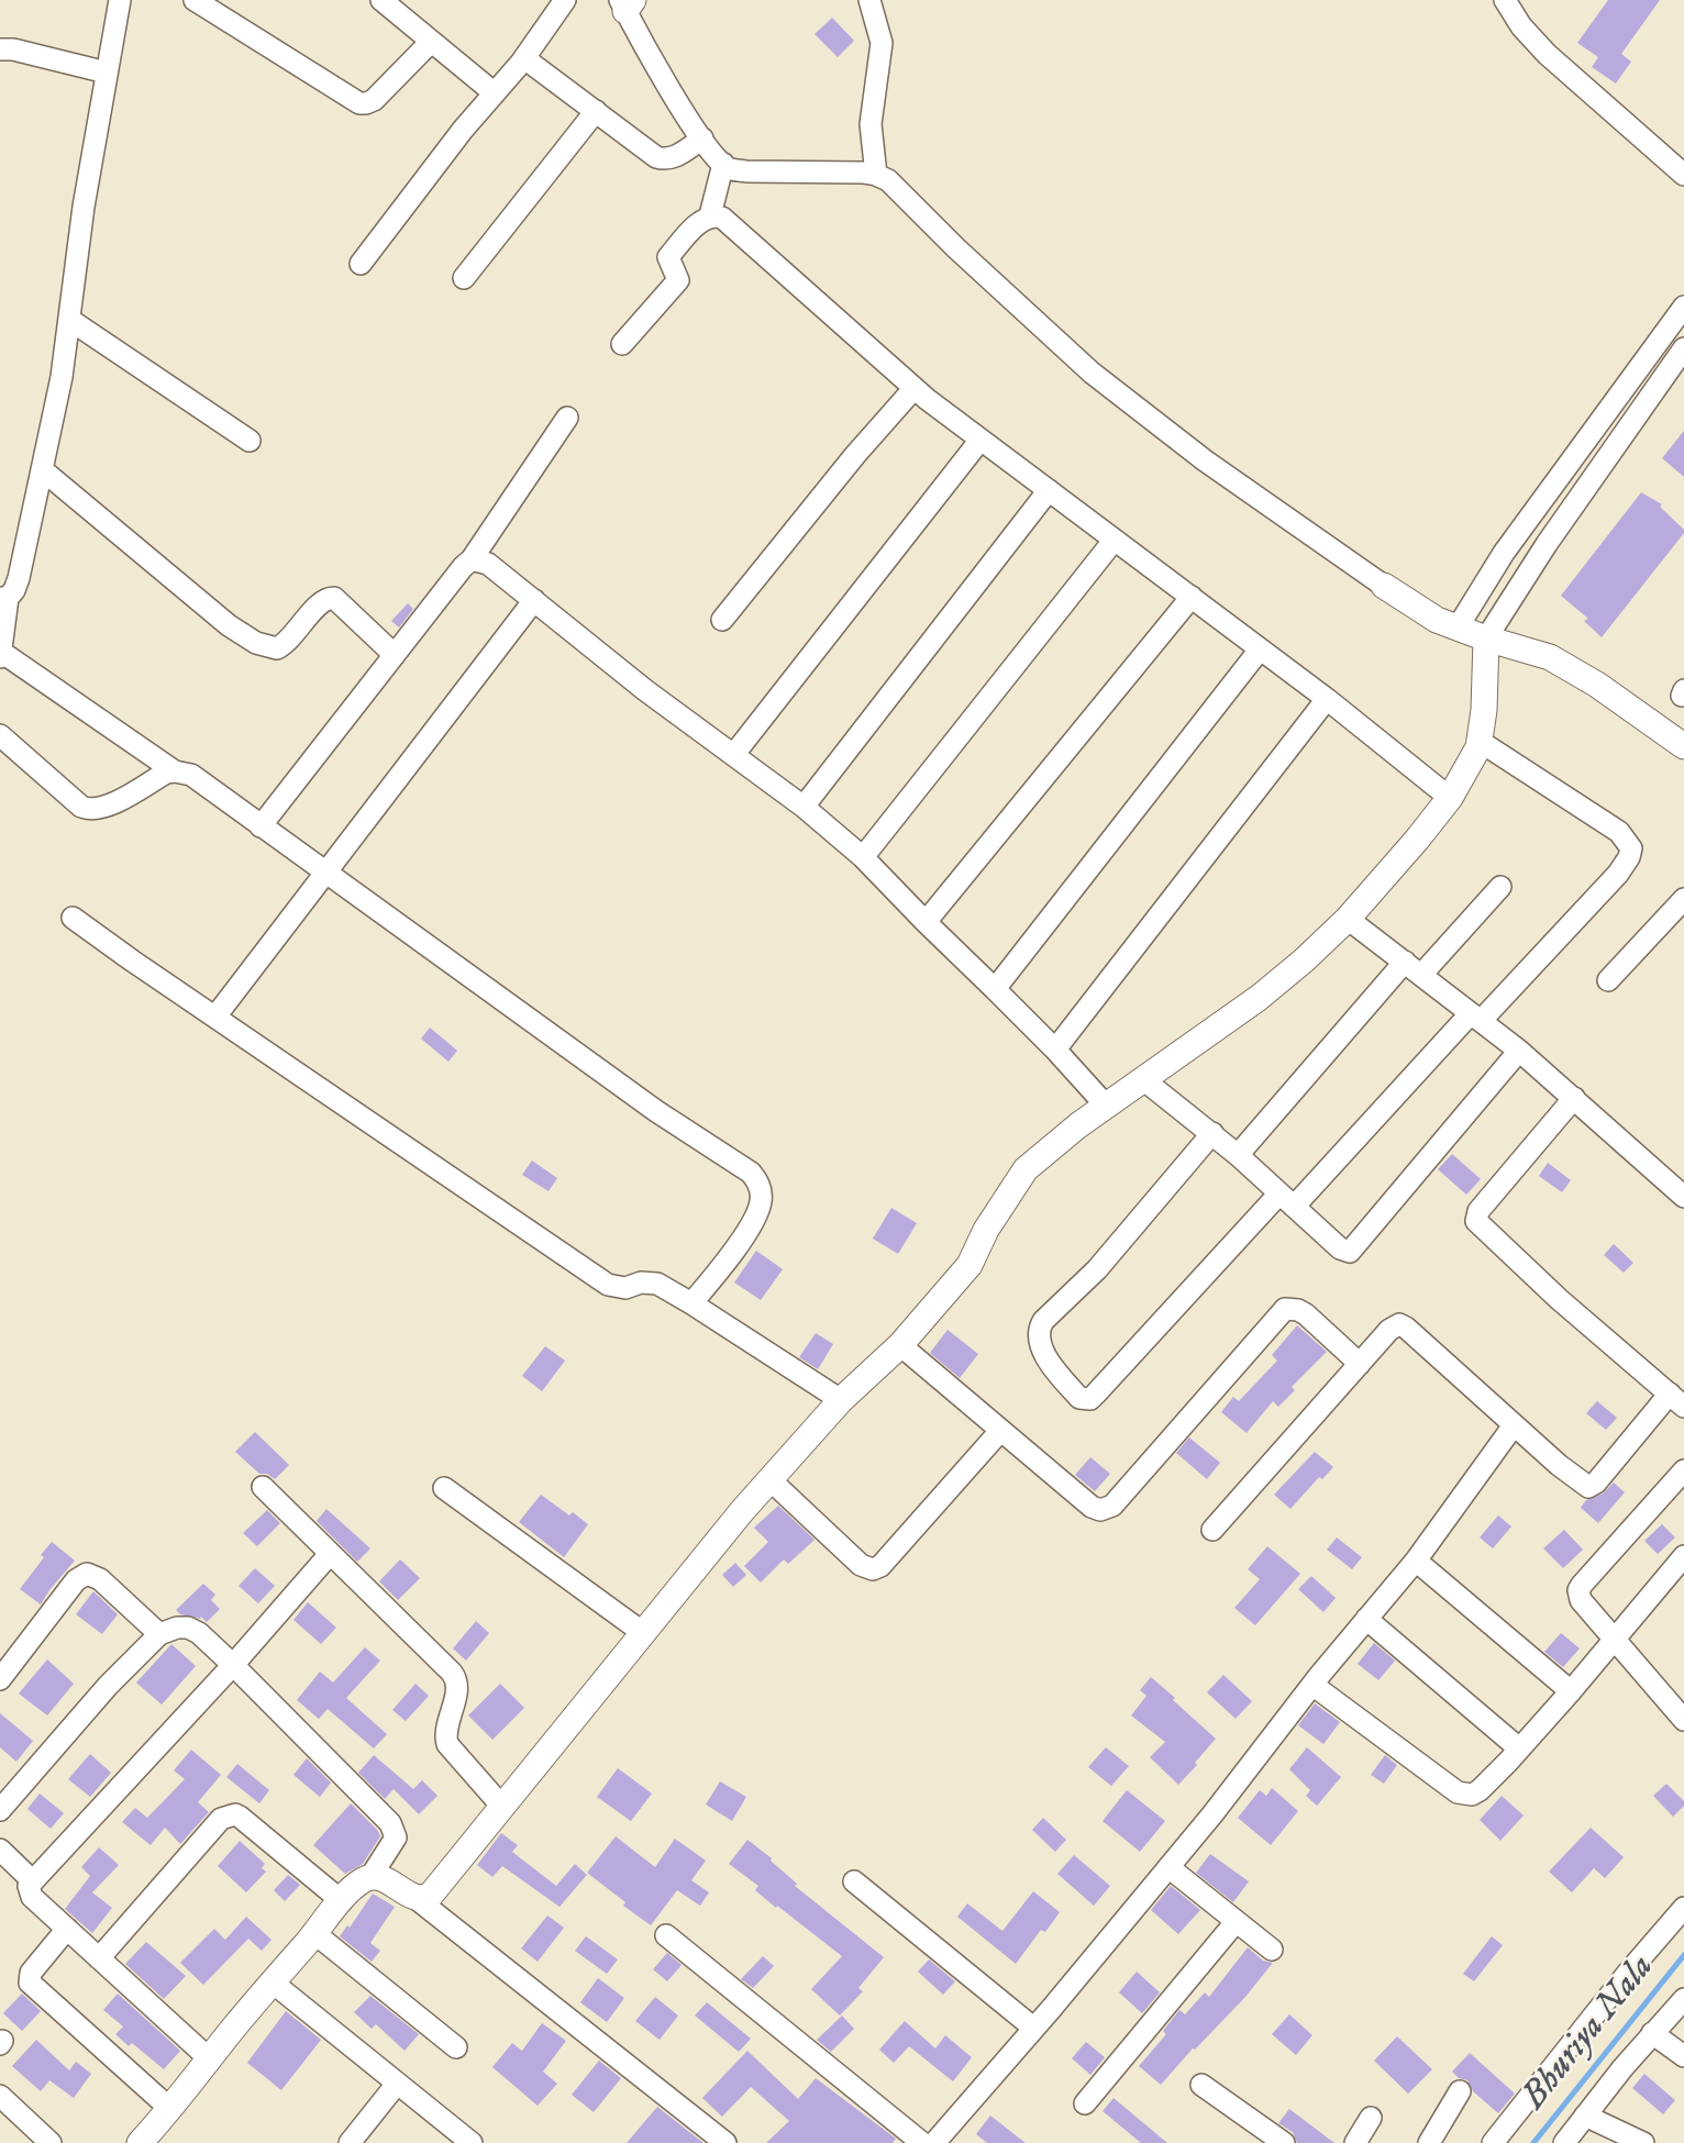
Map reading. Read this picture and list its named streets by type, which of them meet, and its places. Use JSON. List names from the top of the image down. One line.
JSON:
{"water":["Bhuriya Nala"]}
